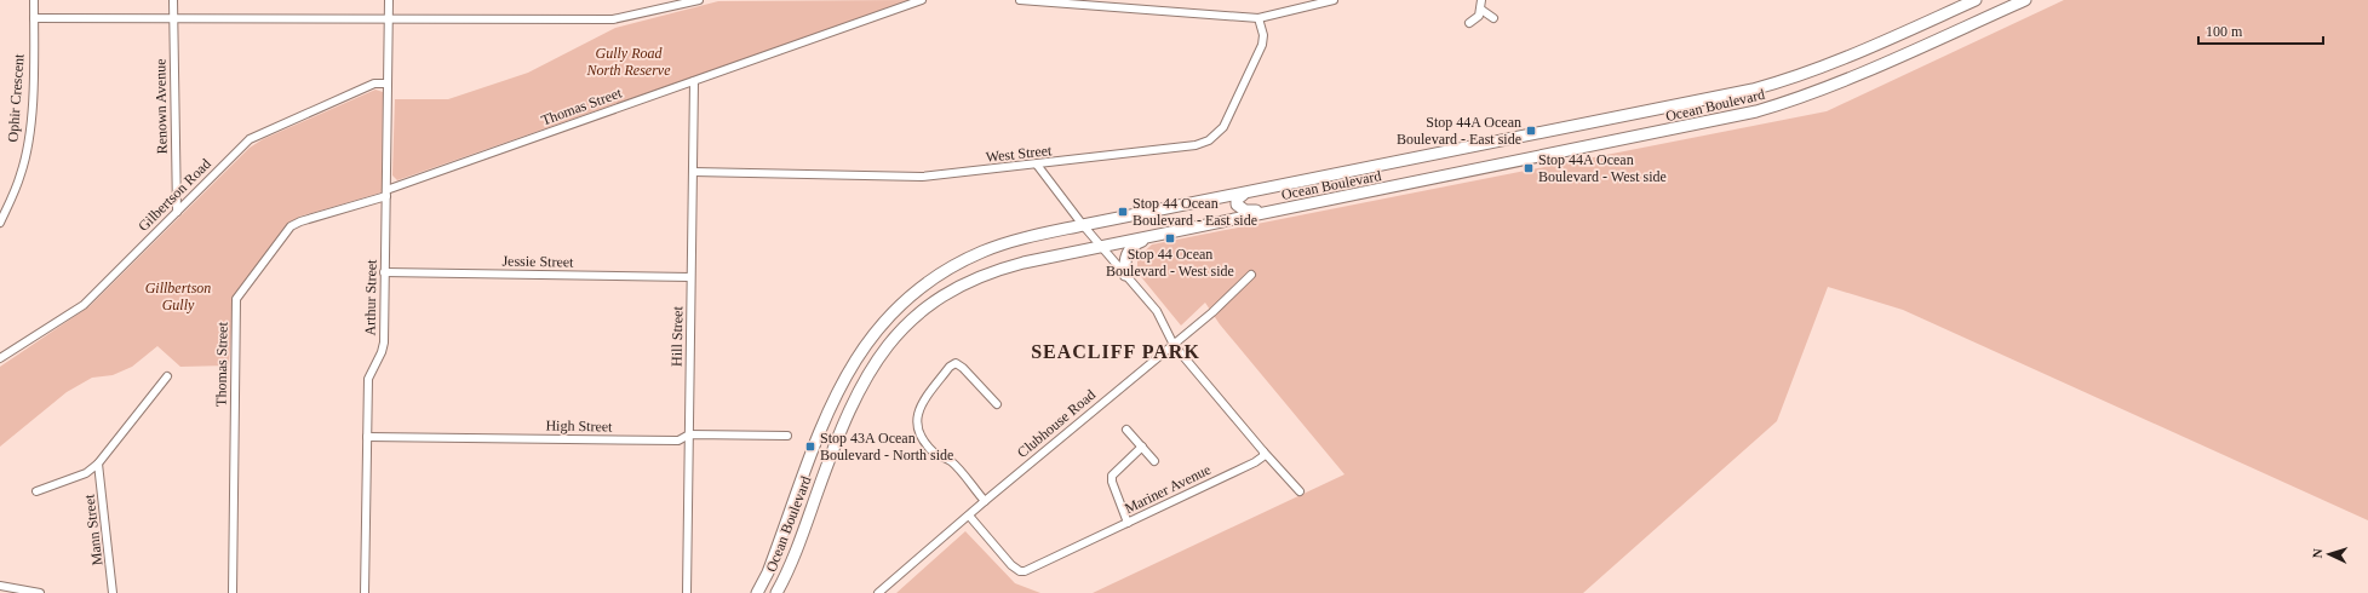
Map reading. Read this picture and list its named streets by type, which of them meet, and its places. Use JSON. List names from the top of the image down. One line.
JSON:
{"streets":{"main road":["Ocean Boulevard"],"street":["Ophir Crescent","Renown Avenue","Thomas Street","West Street","Gilbertson Road","Jessie Street","Arthur Street","Hill Street","Clubhouse Road","High Street","Mariner Avenue","Mann Street"]},"crossings":[["Renown Avenue","Gilbertson Road"],["Thomas Street","Arthur Street"],["Thomas Street","Hill Street"],["West Street","Hill Street"],["Gilbertson Road","Arthur Street"],["Jessie Street","Arthur Street"],["Jessie Street","Hill Street"],["Arthur Street","High Street"],["Hill Street","High Street"],["Clubhouse Road","Mariner Avenue"]],"districts":["SEACLIFF PARK"],"parks":["Gully Road North Reserve","Gillbertson Gully"],"places":{"transit":["Stop 44A Ocean Boulevard - East side","Stop 44A Ocean Boulevard - West side","Stop 44 Ocean Boulevard - East side","Stop 44 Ocean Boulevard - West side","Stop 43A Ocean Boulevard - North side"]},"scale_bar":"100 m","north":"left"}
